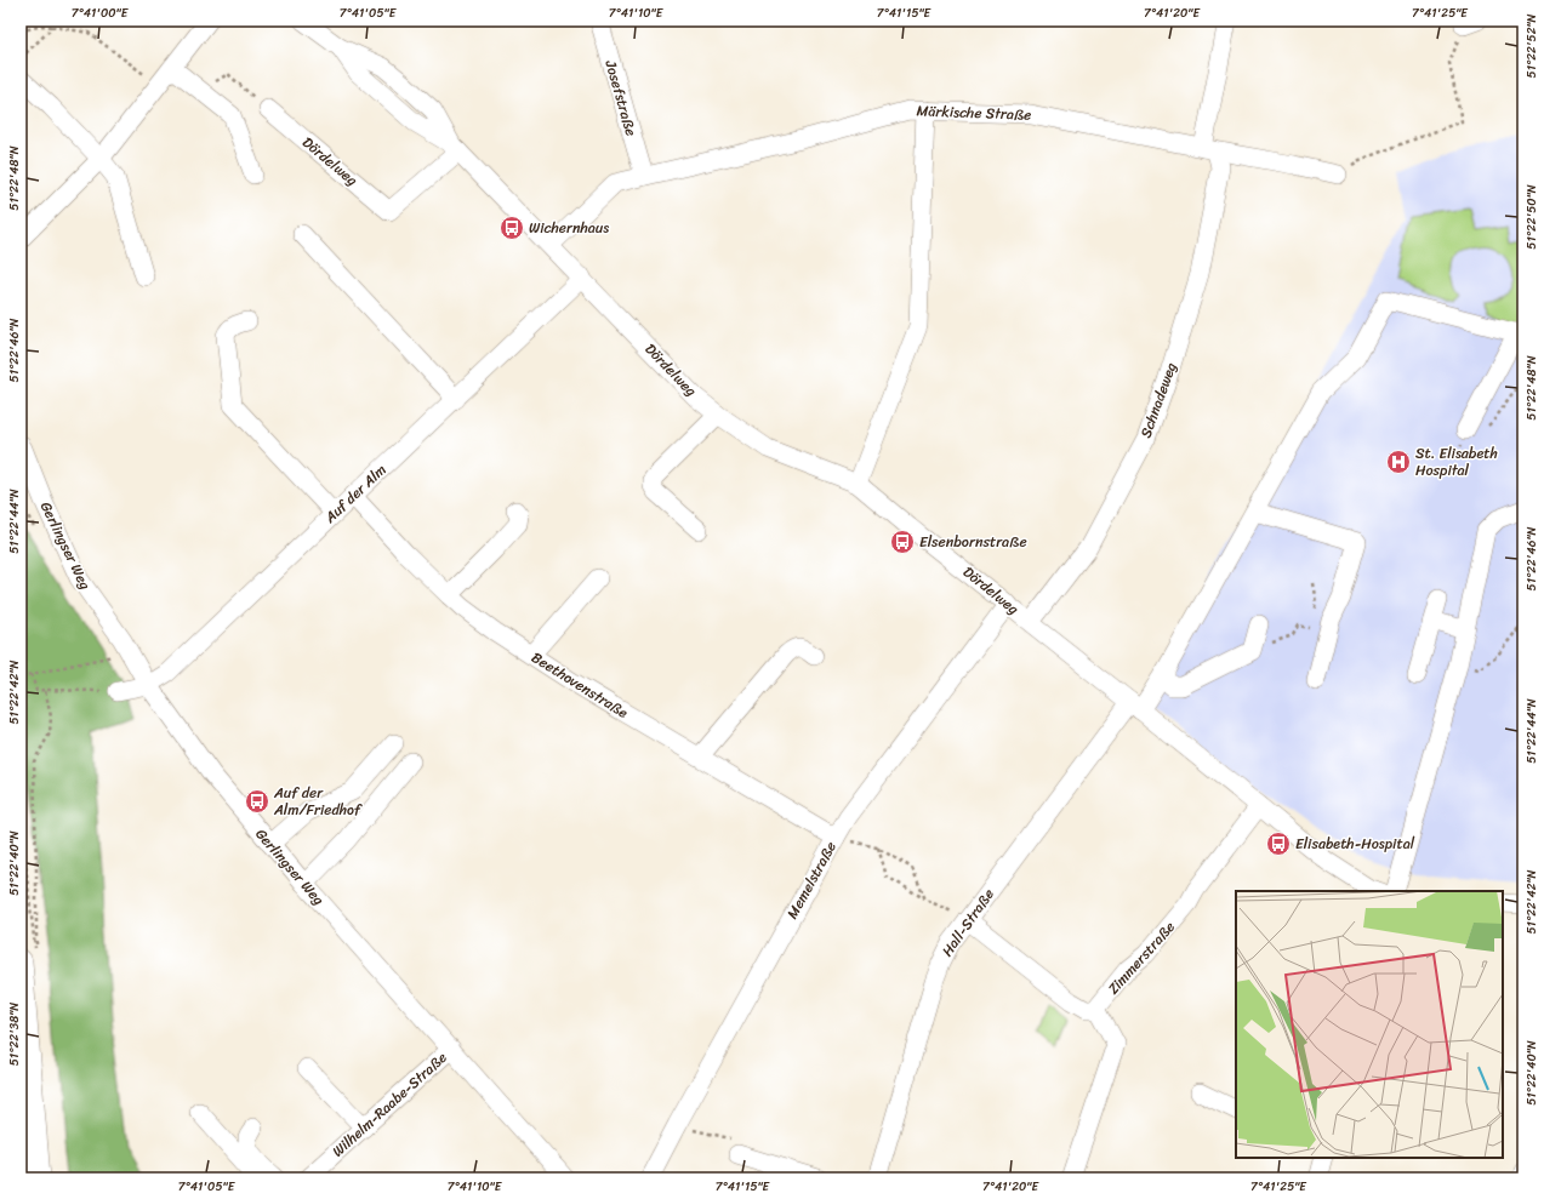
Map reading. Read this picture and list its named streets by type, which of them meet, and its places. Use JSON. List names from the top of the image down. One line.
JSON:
{"streets":{"street":["Josefstraße","Märkische Straße","Dördelweg","Schnadeweg","Auf der Alm","Gerlingser Weg","Beethovenstraße","Memelstraße","Hall-Straße","Zimmerstraße","Wilhelm-Raabe-Straße"]},"crossings":[["Josefstraße","Märkische Straße"],["Märkische Straße","Dördelweg"],["Märkische Straße","Schnadeweg"],["Dördelweg","Schnadeweg"],["Dördelweg","Auf der Alm"],["Dördelweg","Memelstraße"],["Dördelweg","Hall-Straße"],["Dördelweg","Zimmerstraße"],["Auf der Alm","Gerlingser Weg"],["Auf der Alm","Beethovenstraße"],["Gerlingser Weg","Wilhelm-Raabe-Straße"],["Beethovenstraße","Memelstraße"]],"places":{"bus stop":["Wichernhaus","Elsenbornstraße","Auf der Alm/Friedhof","Elisabeth-Hospital"],"hospital":["St. Elisabeth Hospital"]},"coordinates":["7°41'00\"E","7°41'05\"E","7°41'10\"E","7°41'15\"E","7°41'20\"E","7°41'25\"E","51°22'52\"N","51°22'48\"N","51°22'50\"N","51°22'46\"N","51°22'44\"N","51°22'42\"N","51°22'40\"N","51°22'38\"N"]}
